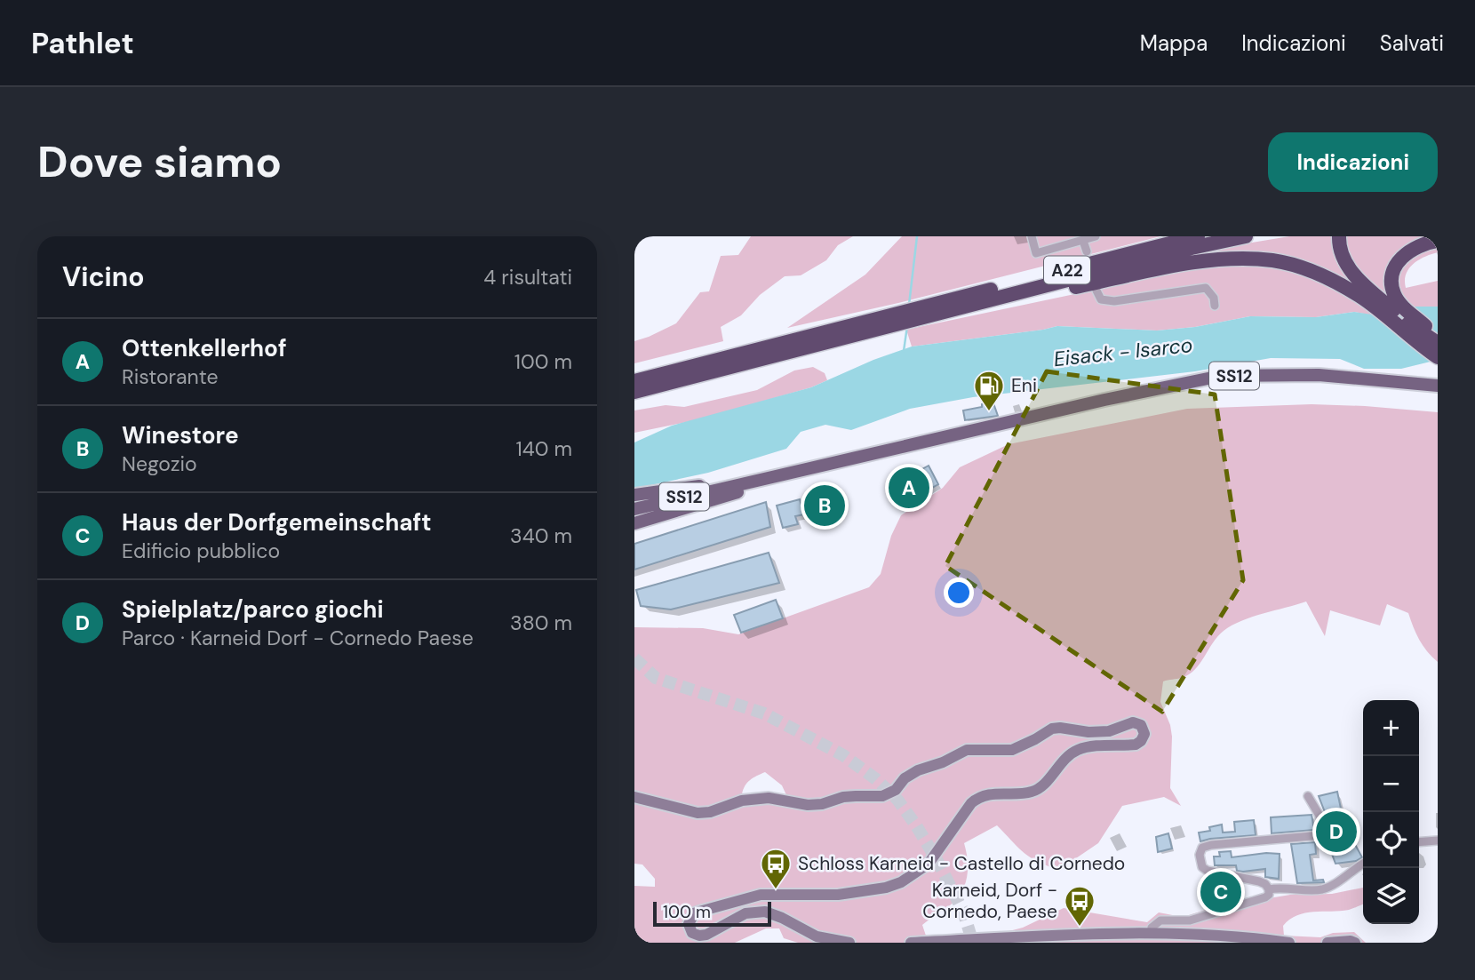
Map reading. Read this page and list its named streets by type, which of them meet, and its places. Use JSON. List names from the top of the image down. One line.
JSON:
{"streets":{"highway":["A22"],"main road":["SS12"]},"water":["Eisack - Isarco"],"places":{"fuel station":["Eni"],"bus stop":["Schloss Karneid - Castello di Cornedo","Karneid, Dorf - Cornedo, Paese"]},"scale_bar":"100 m","page":{"header":"Pathlet","nav":["Mappa","Indicazioni","Salvati"],"buttons":"Indicazioni","title":"Dove siamo","heading":["Vicino","4 risultati"],"list":[{"mark":"A","name":"Ottenkellerhof","note":"Ristorante","value":"100 m"},{"mark":"B","name":"Winestore","note":"Negozio","value":"140 m"},{"mark":"C","name":"Haus der Dorfgemeinschaft","note":"Edificio pubblico","value":"340 m"},{"mark":"D","name":"Spielplatz/parco giochi","note":"Parco · Karneid Dorf - Cornedo Paese","value":"380 m"}],"pins":["A","B","D","C"],"map_buttons":["+","−"],"scale":"100 m"}}
